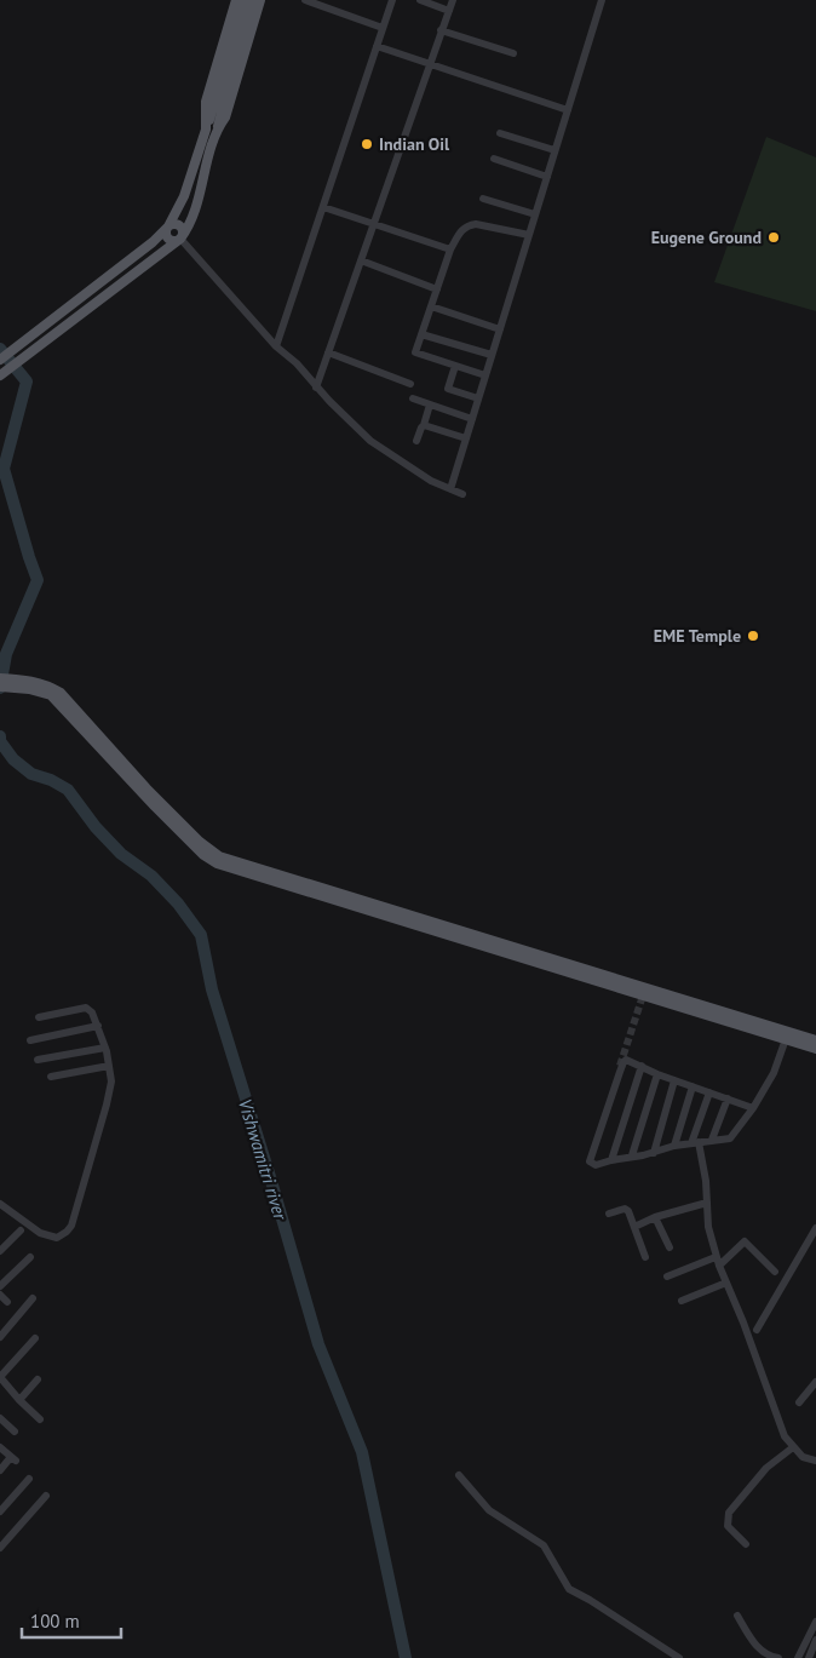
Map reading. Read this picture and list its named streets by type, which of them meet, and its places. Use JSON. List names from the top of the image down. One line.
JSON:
{"water":["Vishwamitri river"],"places":["Indian Oil","Eugene Ground","EME Temple"],"scale_bar":"100 m"}
